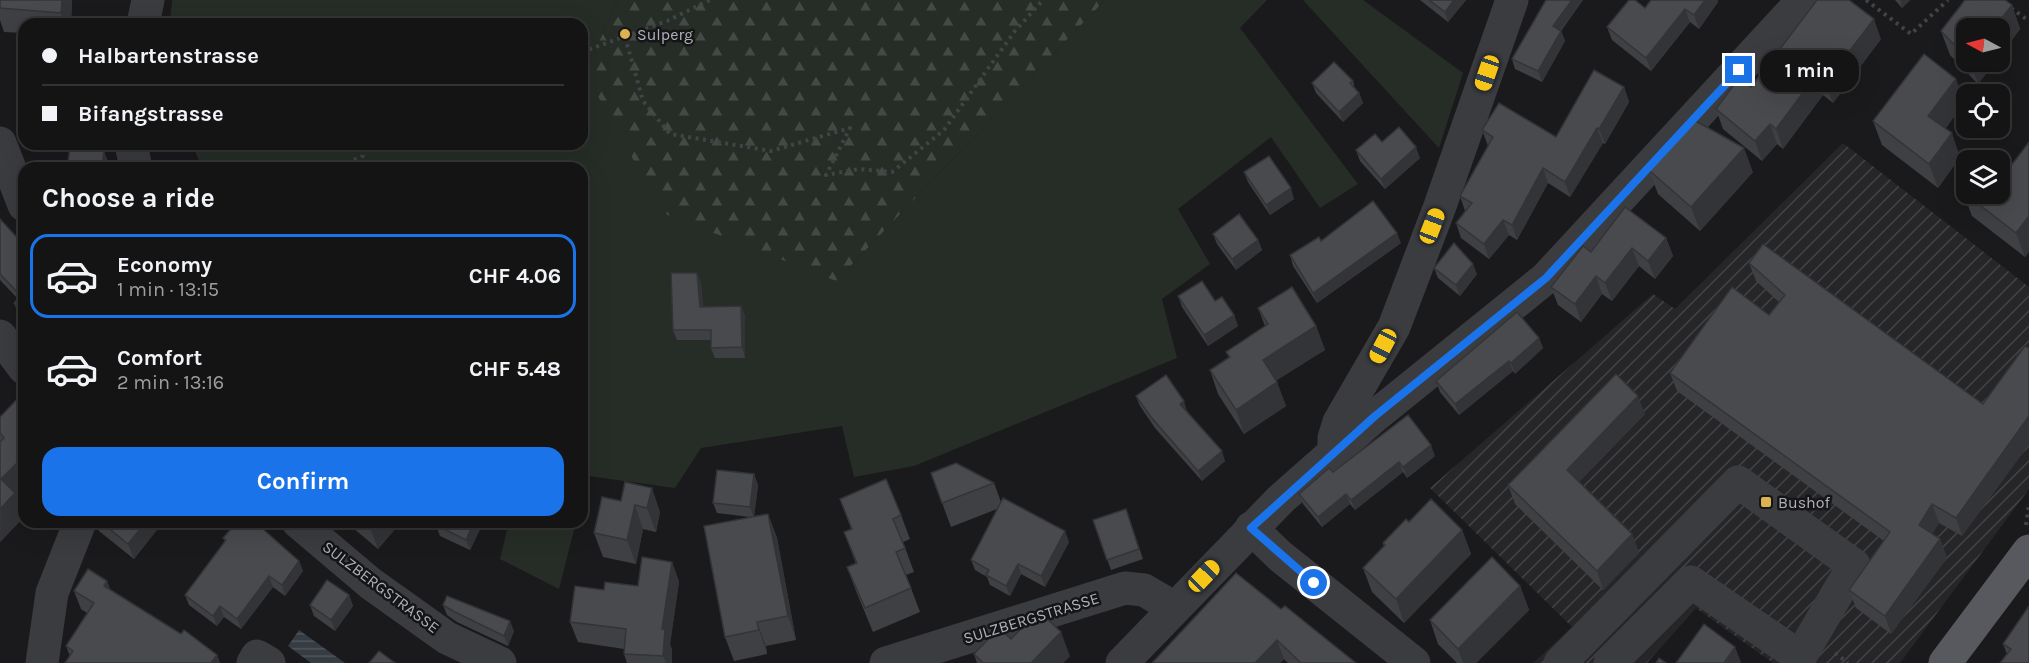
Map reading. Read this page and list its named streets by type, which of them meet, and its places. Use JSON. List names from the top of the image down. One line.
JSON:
{"streets":{"street":["SULZBERGSTRASSE"]},"places":{"other":["Sulperg"],"transit":["Bushof"]},"north":"left","page":{"banner":["Halbartenstrasse","Bifangstrasse"],"bubble":"1 min","heading":"Choose a ride","list":[{"name":"Economy","note":"1 min · 13:15","value":"CHF 4.06"},{"name":"Comfort","note":"2 min · 13:16","value":"CHF 5.48"}],"buttons":"Confirm"}}
